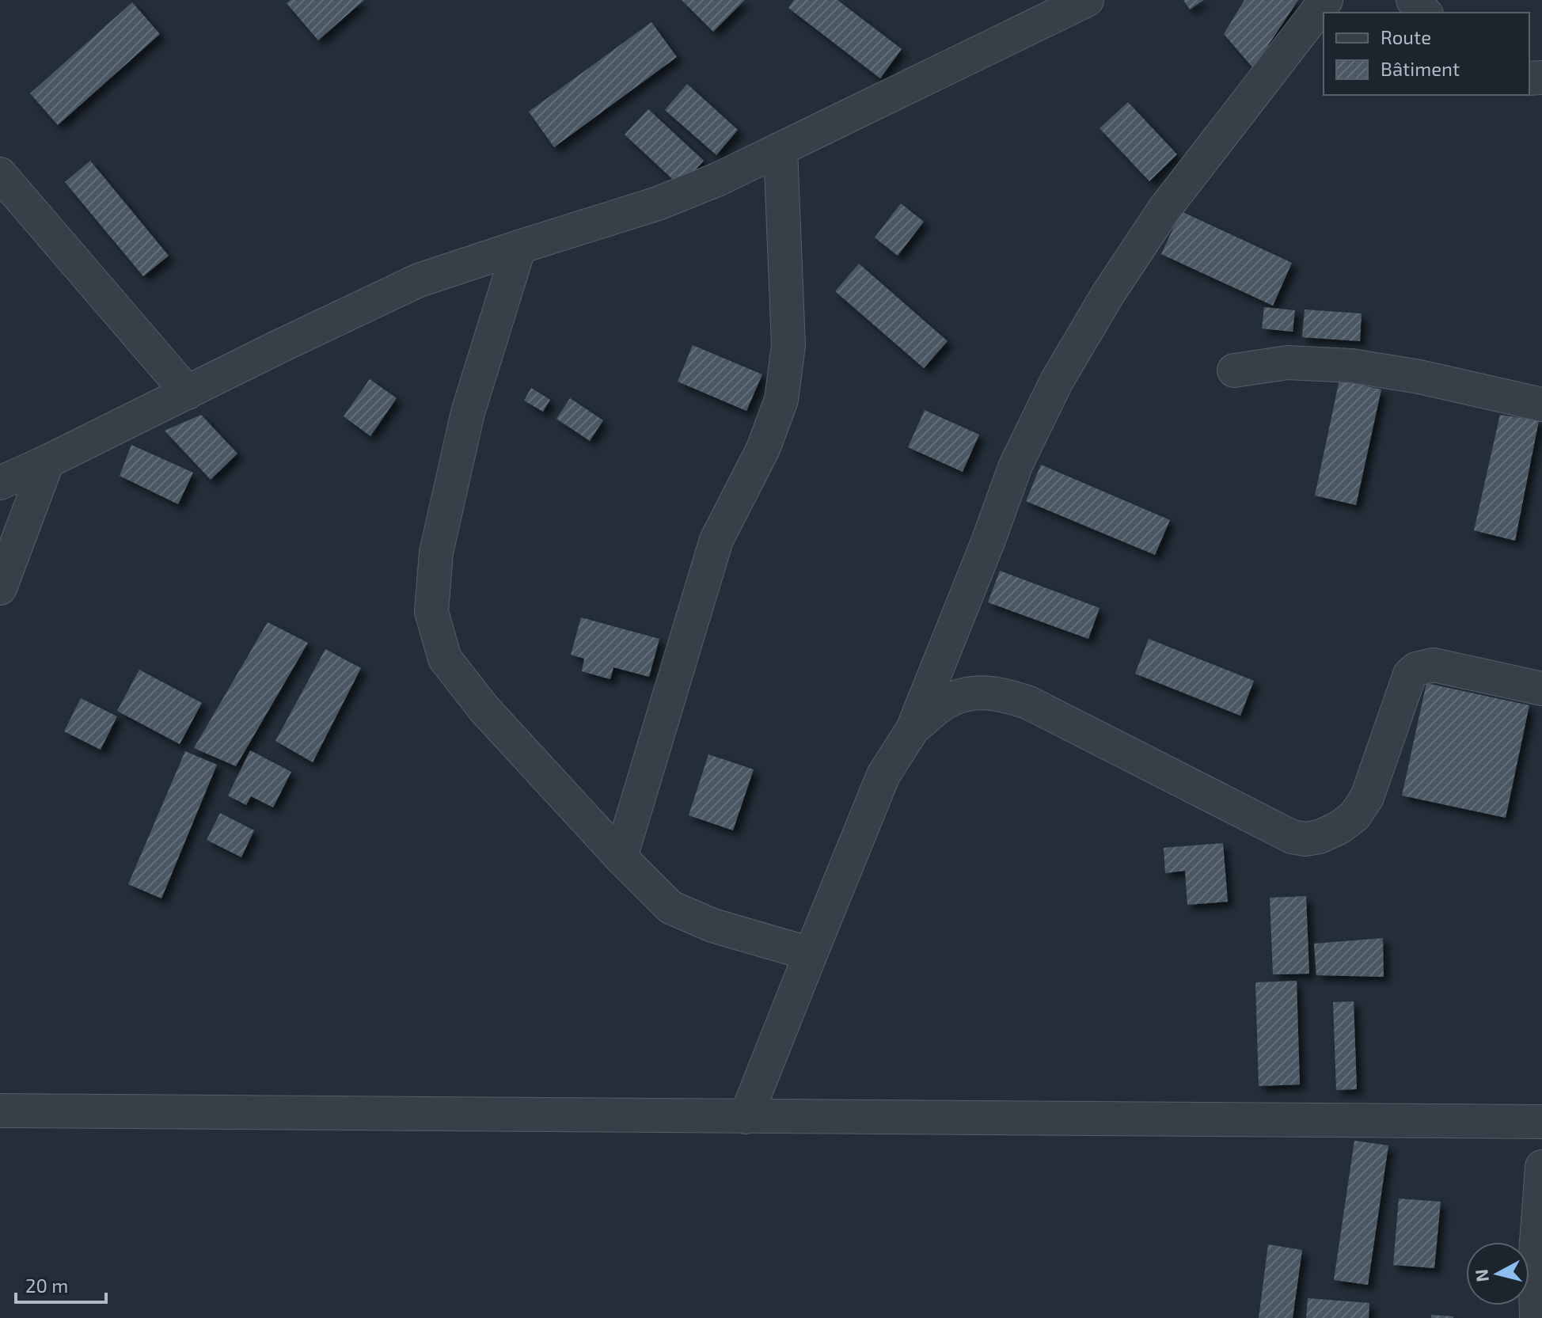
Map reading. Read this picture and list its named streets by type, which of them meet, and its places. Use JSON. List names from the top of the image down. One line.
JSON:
{"legend":["Route","Bâtiment"],"scale_bar":"20 m","north":"left"}
